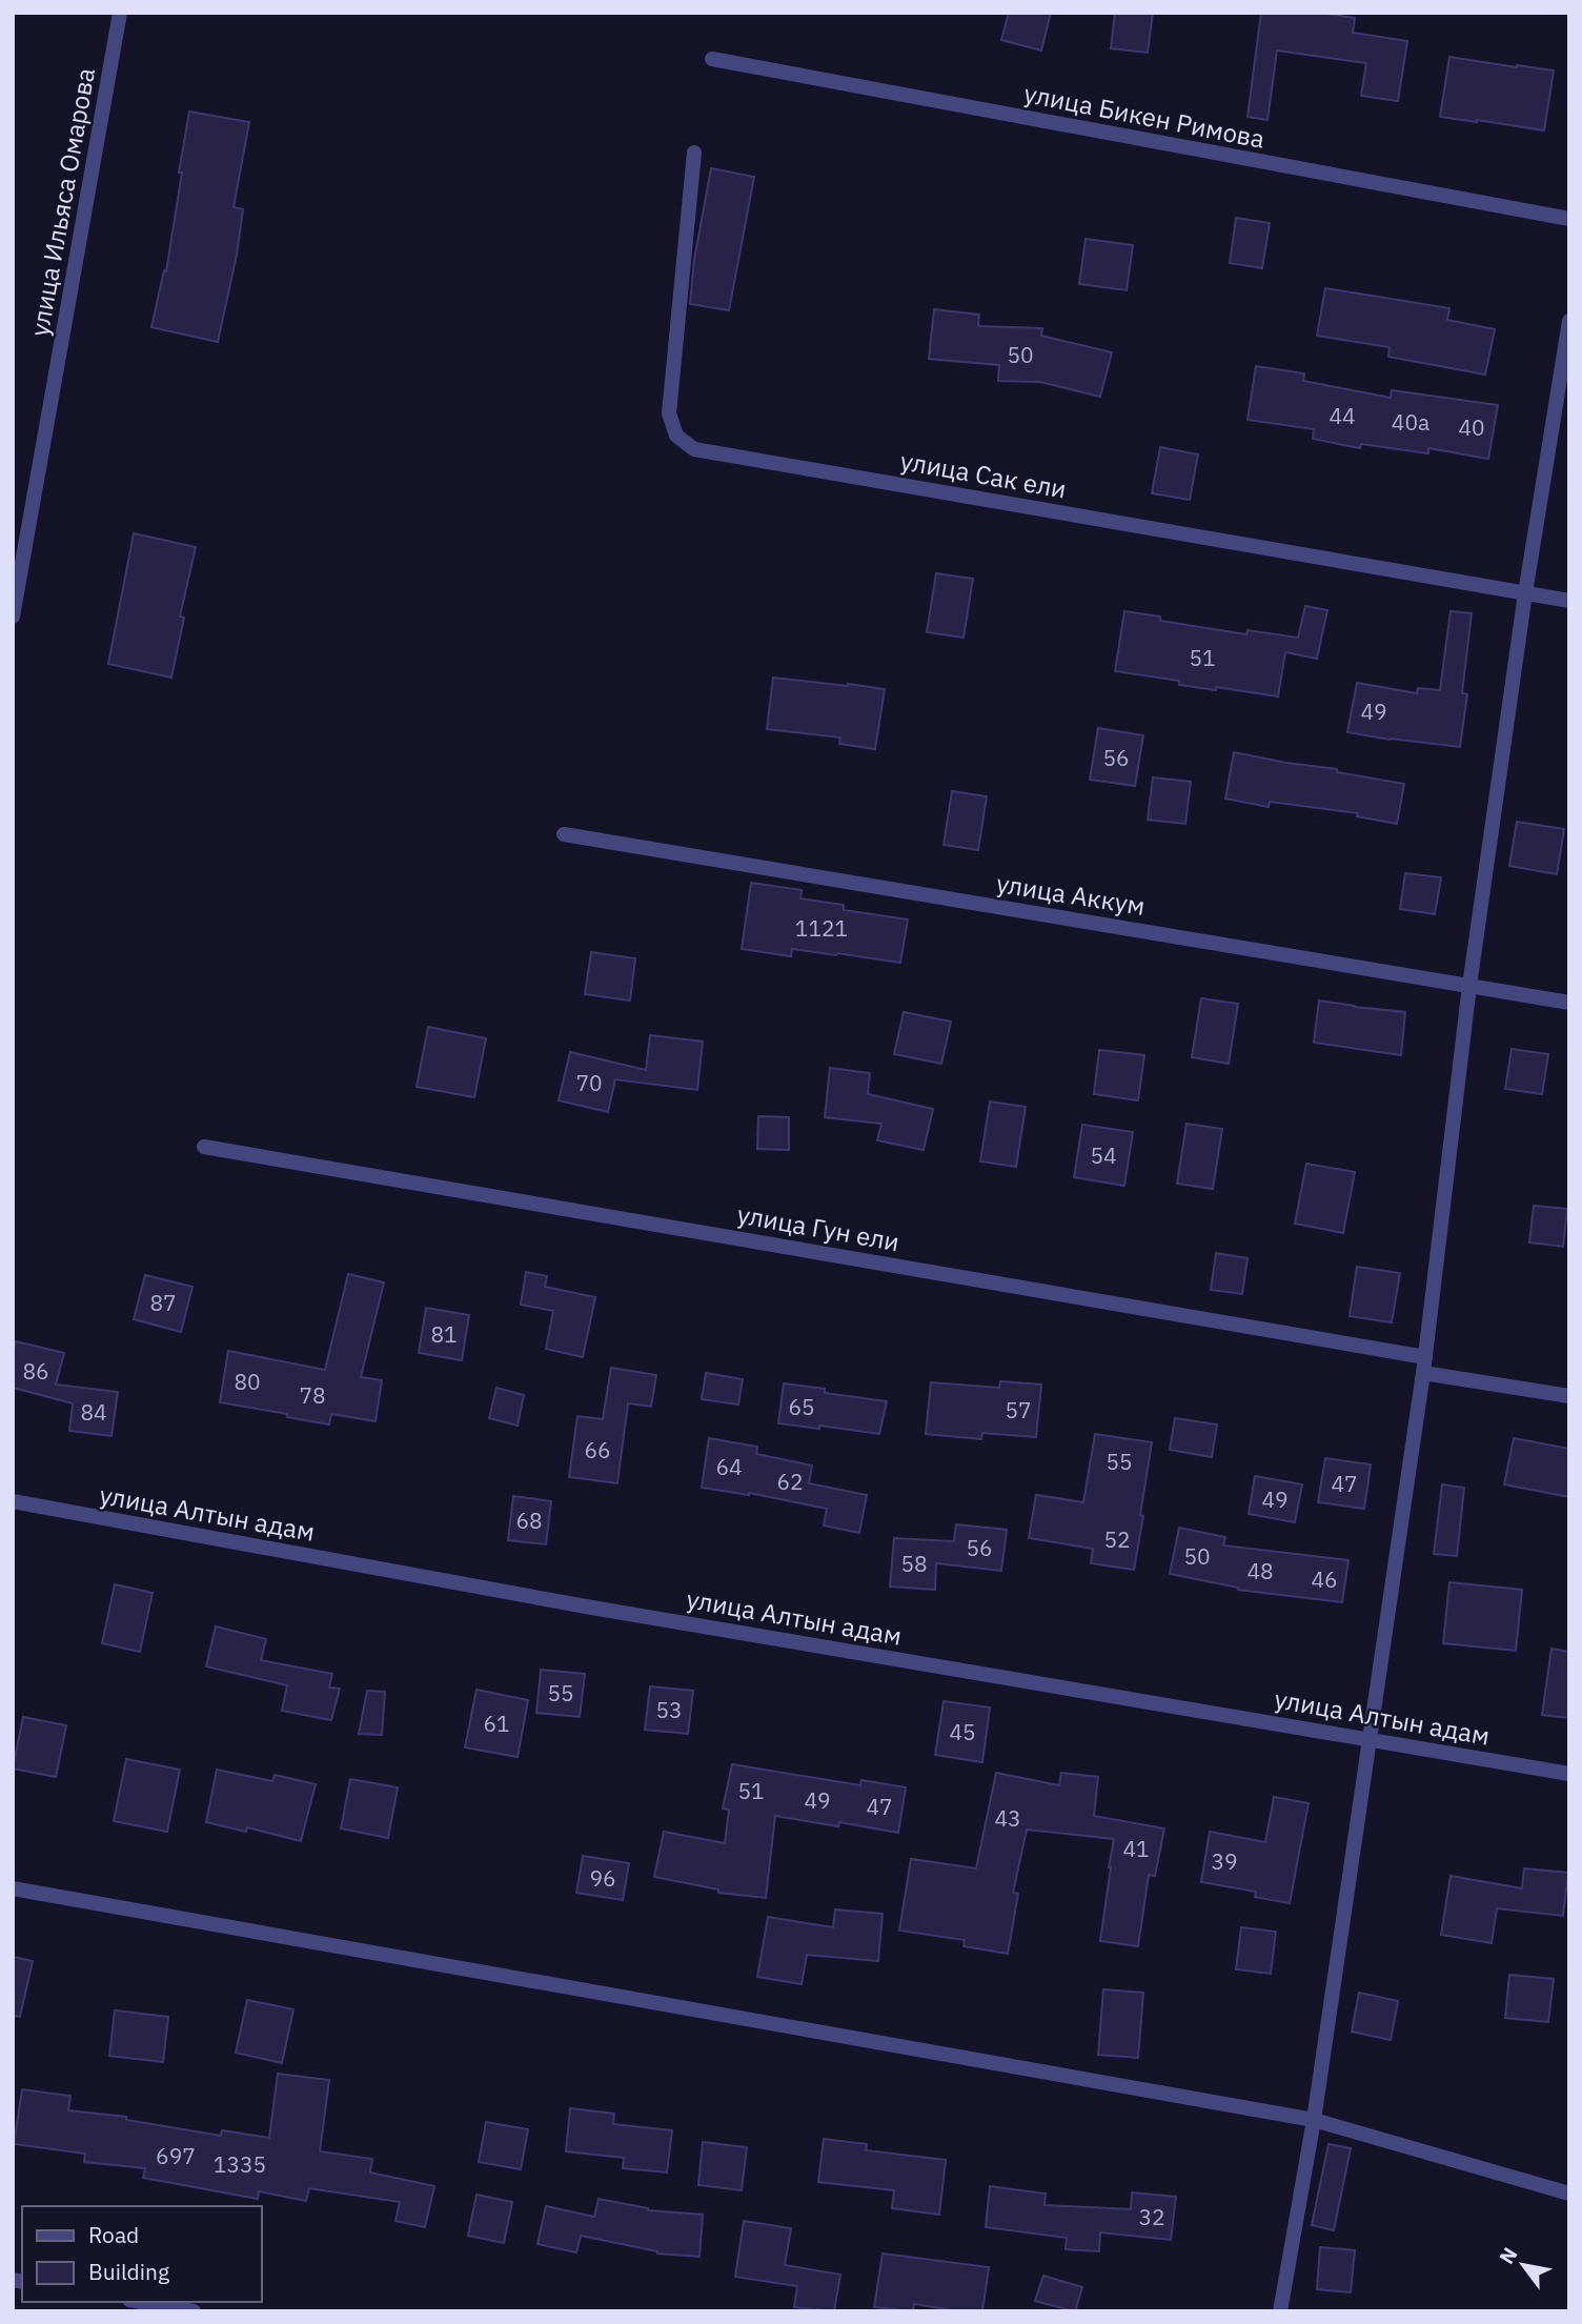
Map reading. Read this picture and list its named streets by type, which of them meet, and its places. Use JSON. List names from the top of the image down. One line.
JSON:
{"streets":{"street":["улица Бикен Римова","улица Ильяса Омарова","улица Сак ели","улица Аккум","улица Гун ели","улица Алтын адам"]},"house_numbers":["50","44","40а","40","51","49","56","1121","70","54","87","81","86","80","78","65","57","84","66","55","64","62","47","49","68","52","56","50","58","48","46","55","53","61","45","51","49","47","43","41","39","96","697","1335","32"],"legend":["Road","Building"],"north":"top left"}
